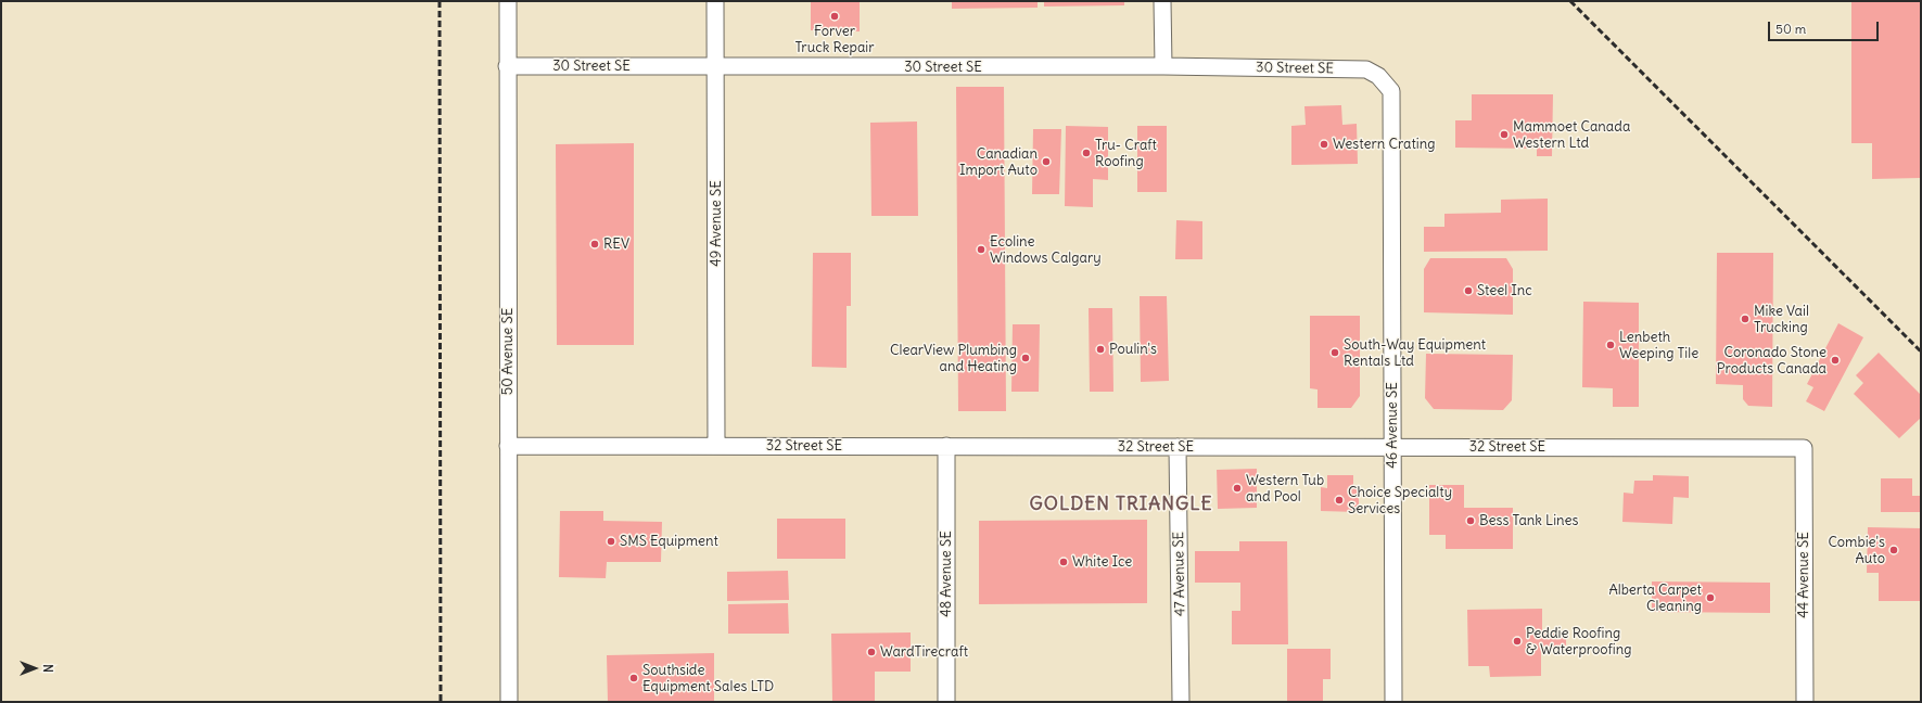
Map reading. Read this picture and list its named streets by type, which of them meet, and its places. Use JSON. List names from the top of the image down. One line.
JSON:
{"streets":{"street":["30 Street SE","49 Avenue SE","50 Avenue SE","46 Avenue SE","32 Street SE","48 Avenue SE","47 Avenue SE","44 Avenue SE"]},"crossings":[["30 Street SE","49 Avenue SE"],["30 Street SE","50 Avenue SE"],["30 Street SE","46 Avenue SE"],["49 Avenue SE","32 Street SE"],["50 Avenue SE","32 Street SE"],["46 Avenue SE","32 Street SE"],["32 Street SE","48 Avenue SE"],["32 Street SE","47 Avenue SE"],["32 Street SE","44 Avenue SE"]],"districts":["GOLDEN TRIANGLE"],"places":["Forver Truck Repair","Mammoet Canada Western Ltd","Western Crating","Tru- Craft Roofing","Canadian Import Auto","REV","Ecoline Windows Calgary","Steel Inc","Mike Vail Trucking","Lenbeth Weeping Tile","Poulin's","South-Way Equipment Rentals Ltd","ClearView Plumbing and Heating","Coronado Stone Products Canada","Western Tub and Pool","Choice Specialty Services","Bess Tank Lines","SMS Equipment","Combie's Auto","White Ice","Alberta Carpet Cleaning","Peddie Roofing & Waterproofing","WardTirecraft","Southside Equipment Sales LTD"],"scale_bar":"50 m","north":"right"}
